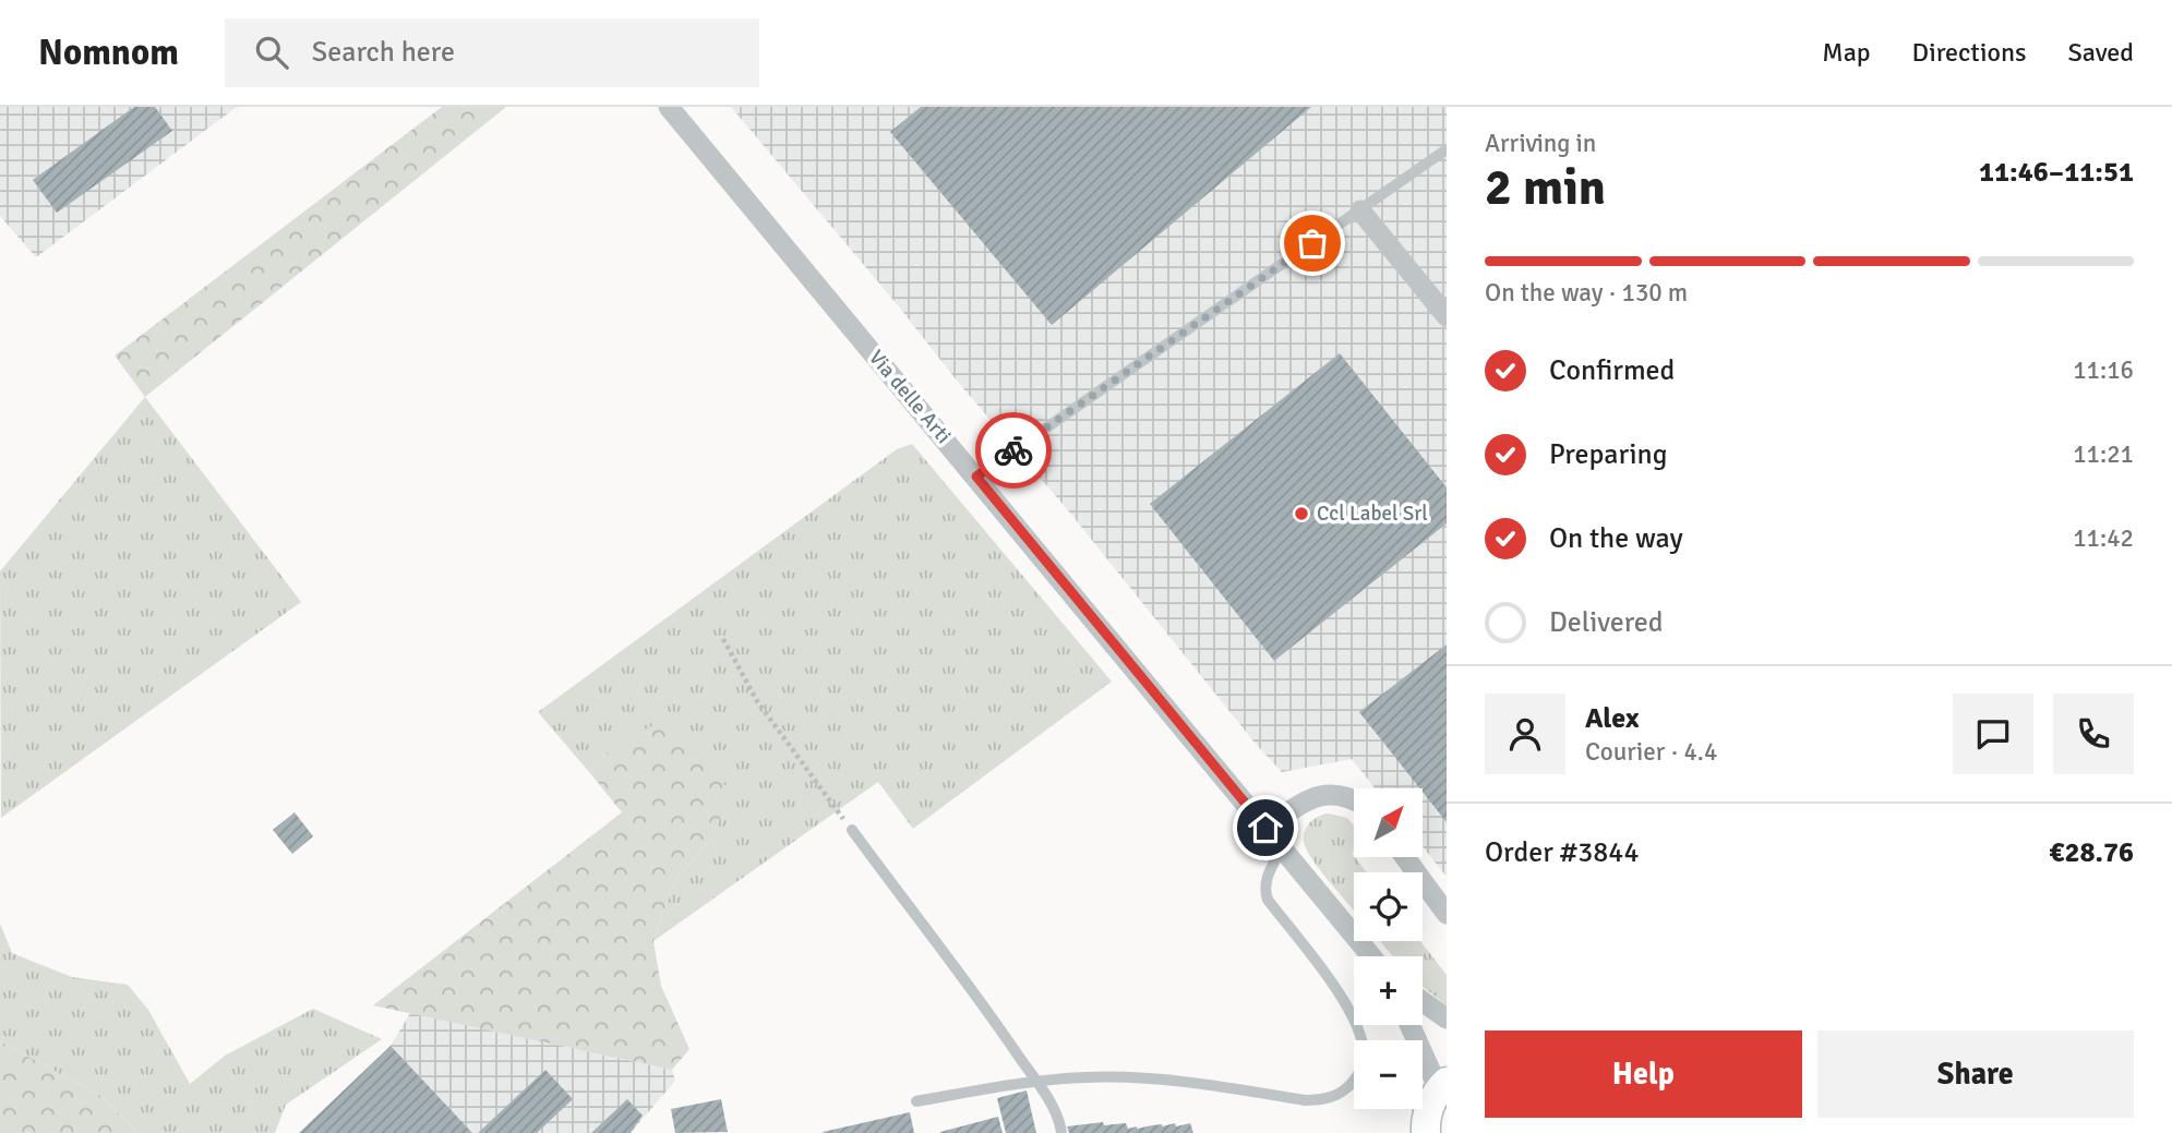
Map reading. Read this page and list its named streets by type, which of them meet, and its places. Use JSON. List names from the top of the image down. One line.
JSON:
{"streets":{"street":["Via delle Arti"]},"places":["Ccl Label Srl"],"north":"top right","page":{"header":"Nomnom","search":"Search here","nav":["Map","Directions","Saved"],"heading":["2 min","Arriving in","11:46–11:51"],"panel":["Alex","Courier · 4.4","Order #3844","€28.76"],"bar":"On the way · 130 m","list":[["Confirmed","11:16"],["Preparing","11:21"],["On the way","11:42"],"Delivered"],"map_buttons":["+","−"],"buttons":["Help","Share"]}}
